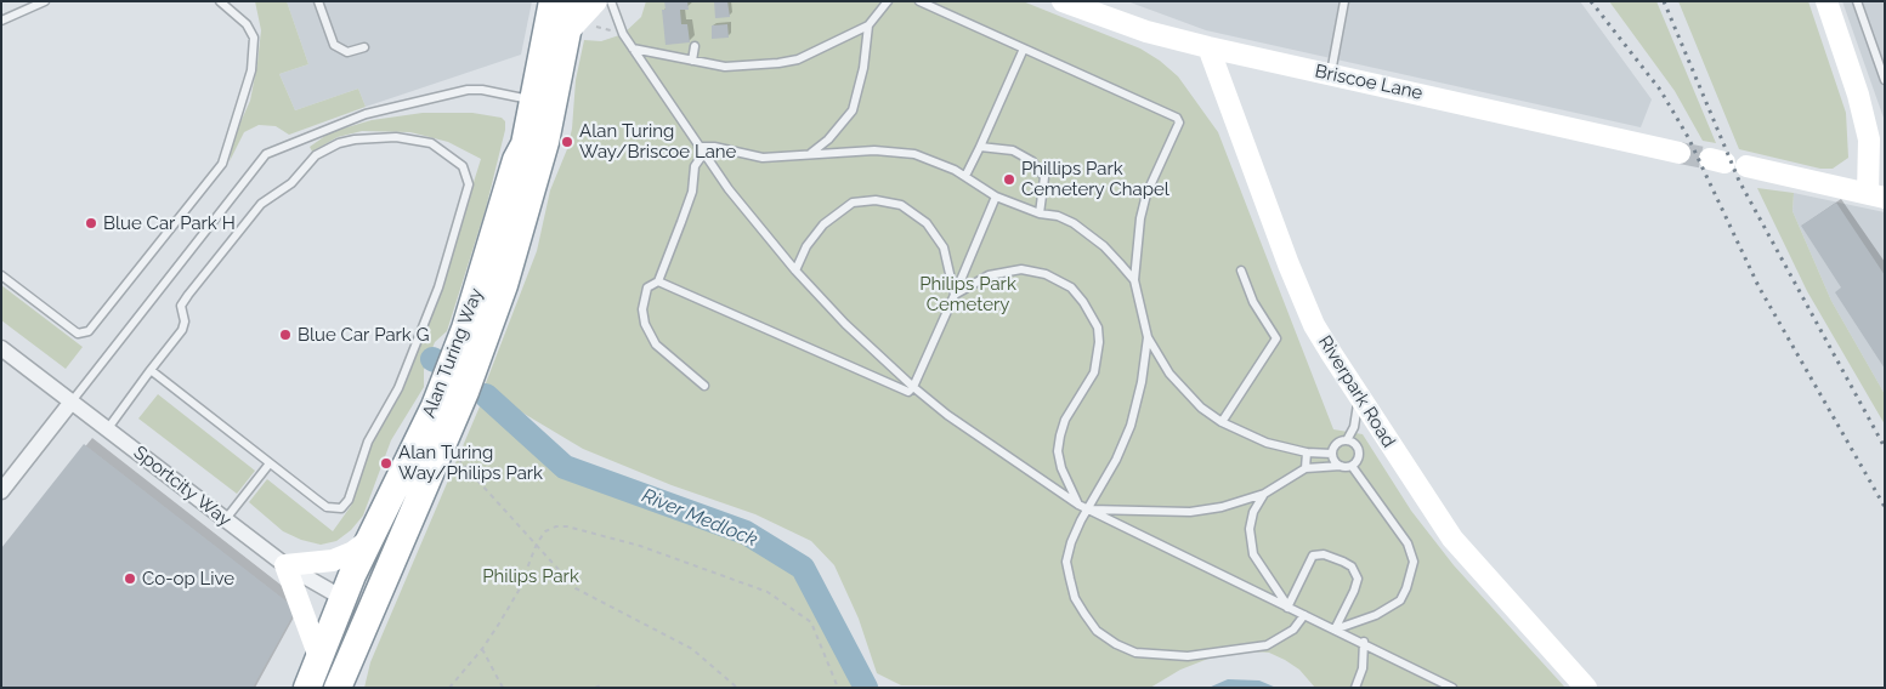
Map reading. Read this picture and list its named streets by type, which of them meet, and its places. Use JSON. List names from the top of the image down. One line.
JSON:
{"streets":{"highway":["Alan Turing Way","Sportcity Way"],"street":["Briscoe Lane","Riverpark Road"]},"crossings":[["Briscoe Lane","Riverpark Road"],["Alan Turing Way","Sportcity Way"]],"water":["River Medlock"],"parks":["Philips Park Cemetery","Philips Park"],"places":["Alan Turing Way/Briscoe Lane","Phillips Park Cemetery Chapel","Blue Car Park H","Blue Car Park G","Alan Turing Way/Philips Park","Co-op Live"]}
